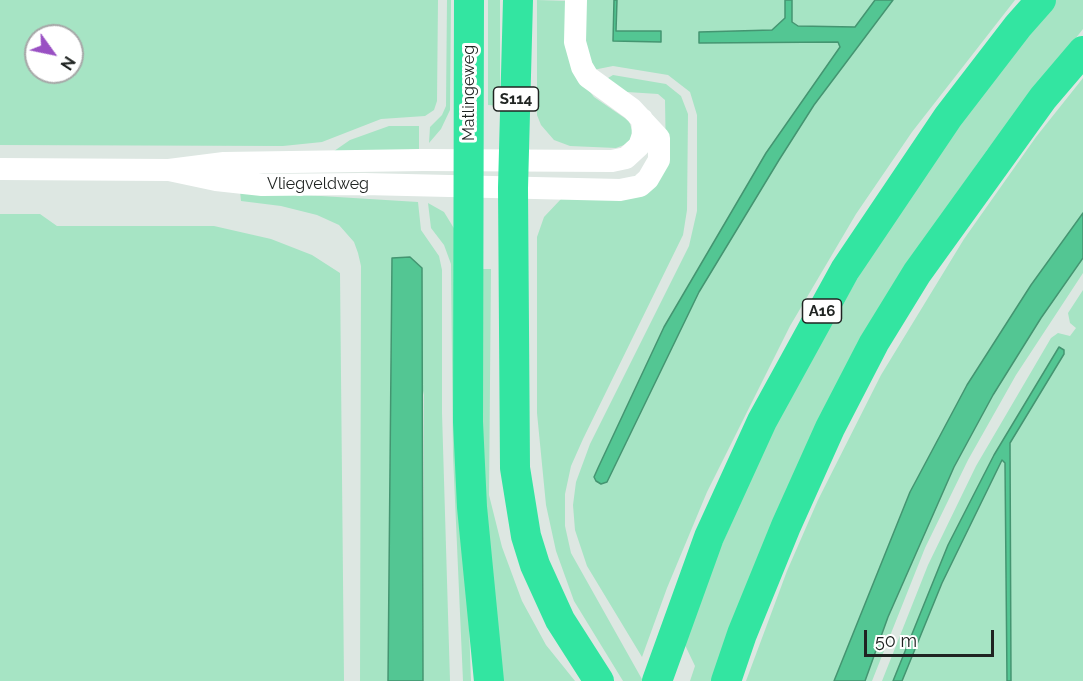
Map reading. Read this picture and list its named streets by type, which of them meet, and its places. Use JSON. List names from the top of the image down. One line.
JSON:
{"streets":{"highway":["Matlingeweg","S114","A16"],"street":["Vliegveldweg"]},"crossings":[["Matlingeweg","Vliegveldweg"],["S114","Vliegveldweg"]],"scale_bar":"50 m","north":"bottom right"}
